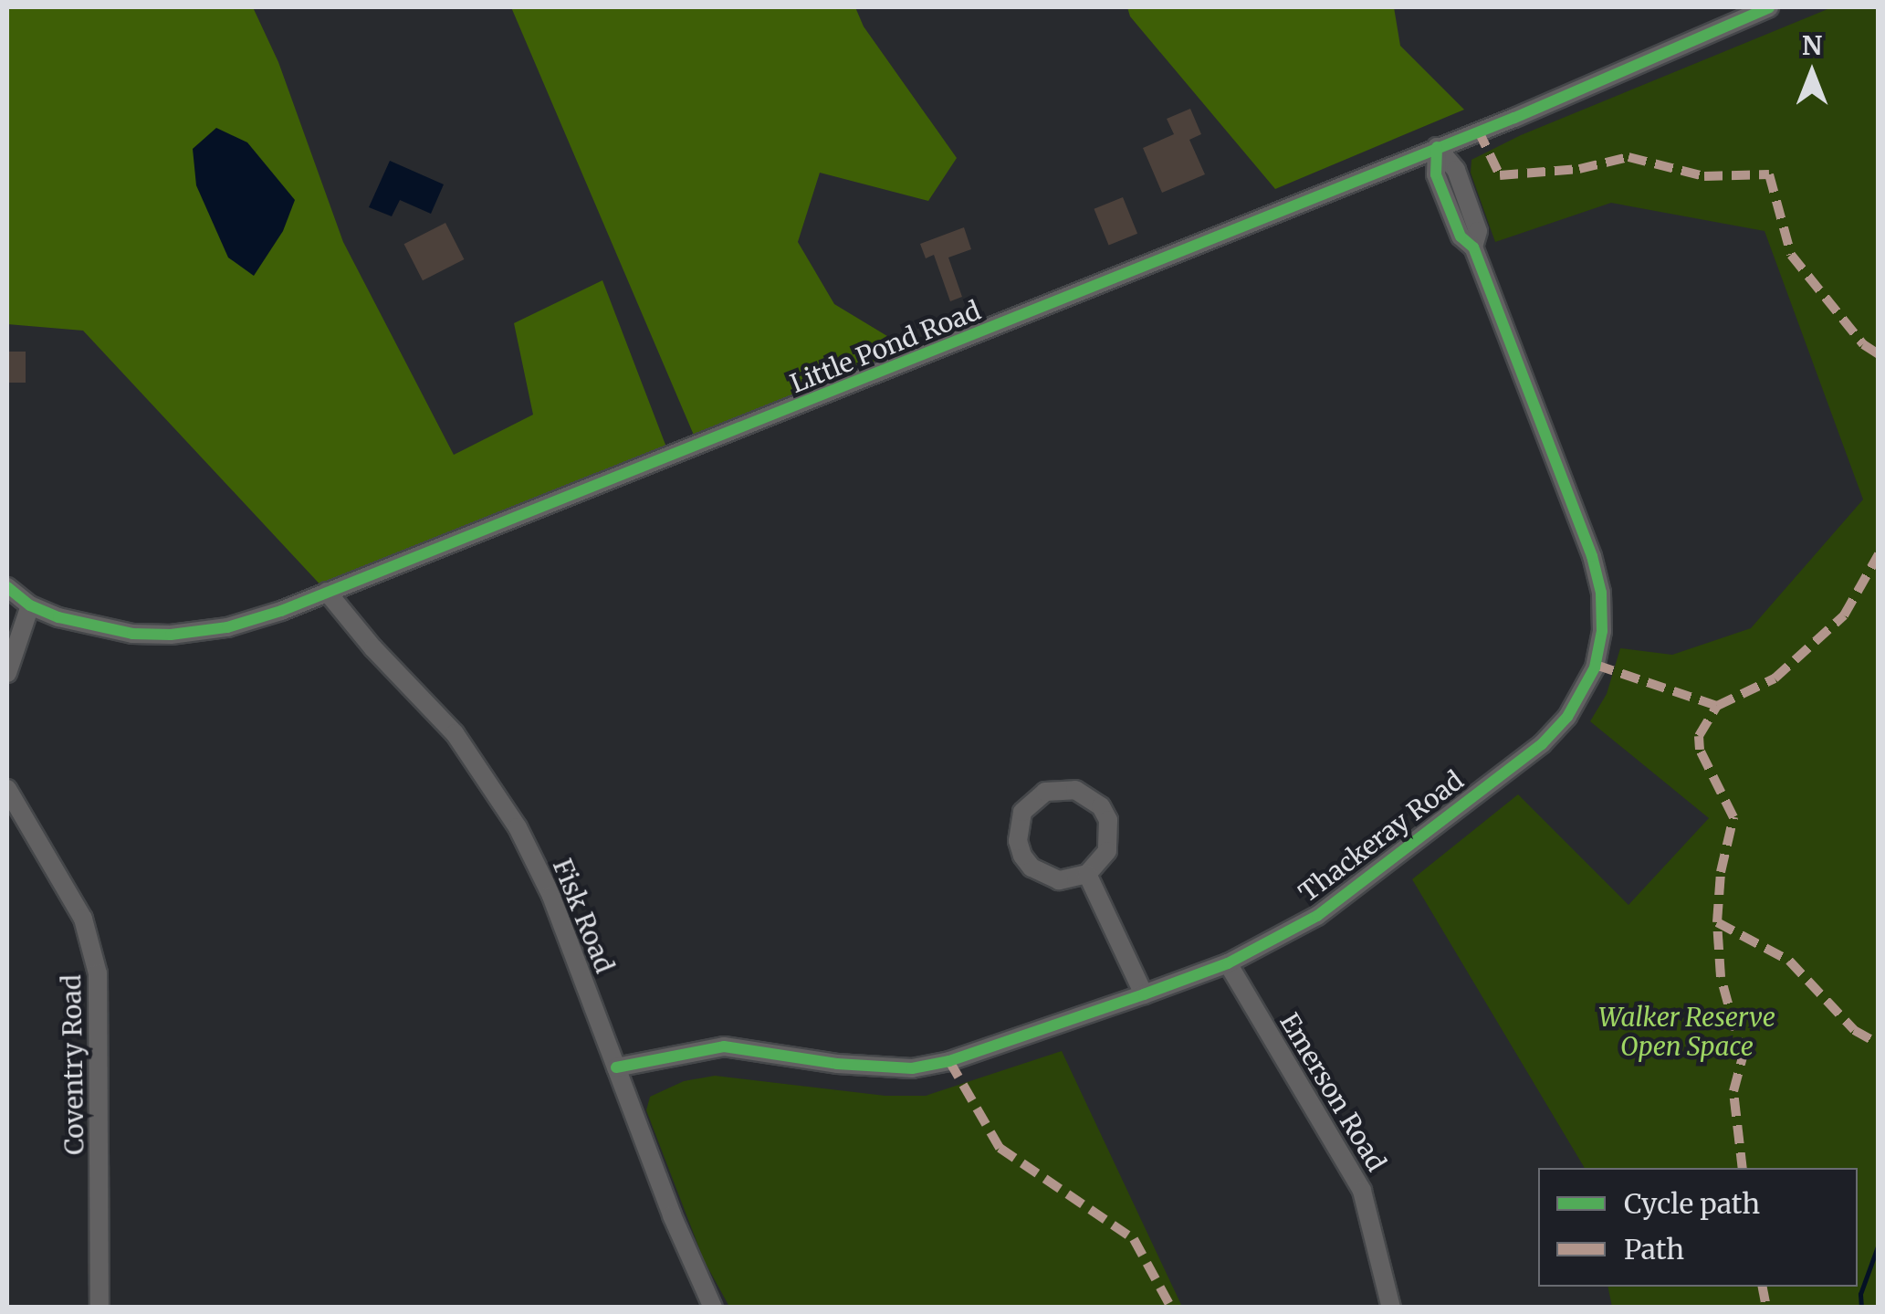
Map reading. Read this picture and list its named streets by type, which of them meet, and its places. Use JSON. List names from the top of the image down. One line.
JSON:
{"streets":{"street":["Little Pond Road","Thackeray Road","Fisk Road","Coventry Road","Emerson Road"]},"crossings":[["Little Pond Road","Thackeray Road"],["Little Pond Road","Fisk Road"],["Thackeray Road","Fisk Road"],["Thackeray Road","Emerson Road"]],"parks":["Walker Reserve Open Space"],"legend":["Cycle path","Path"],"north":"top"}
